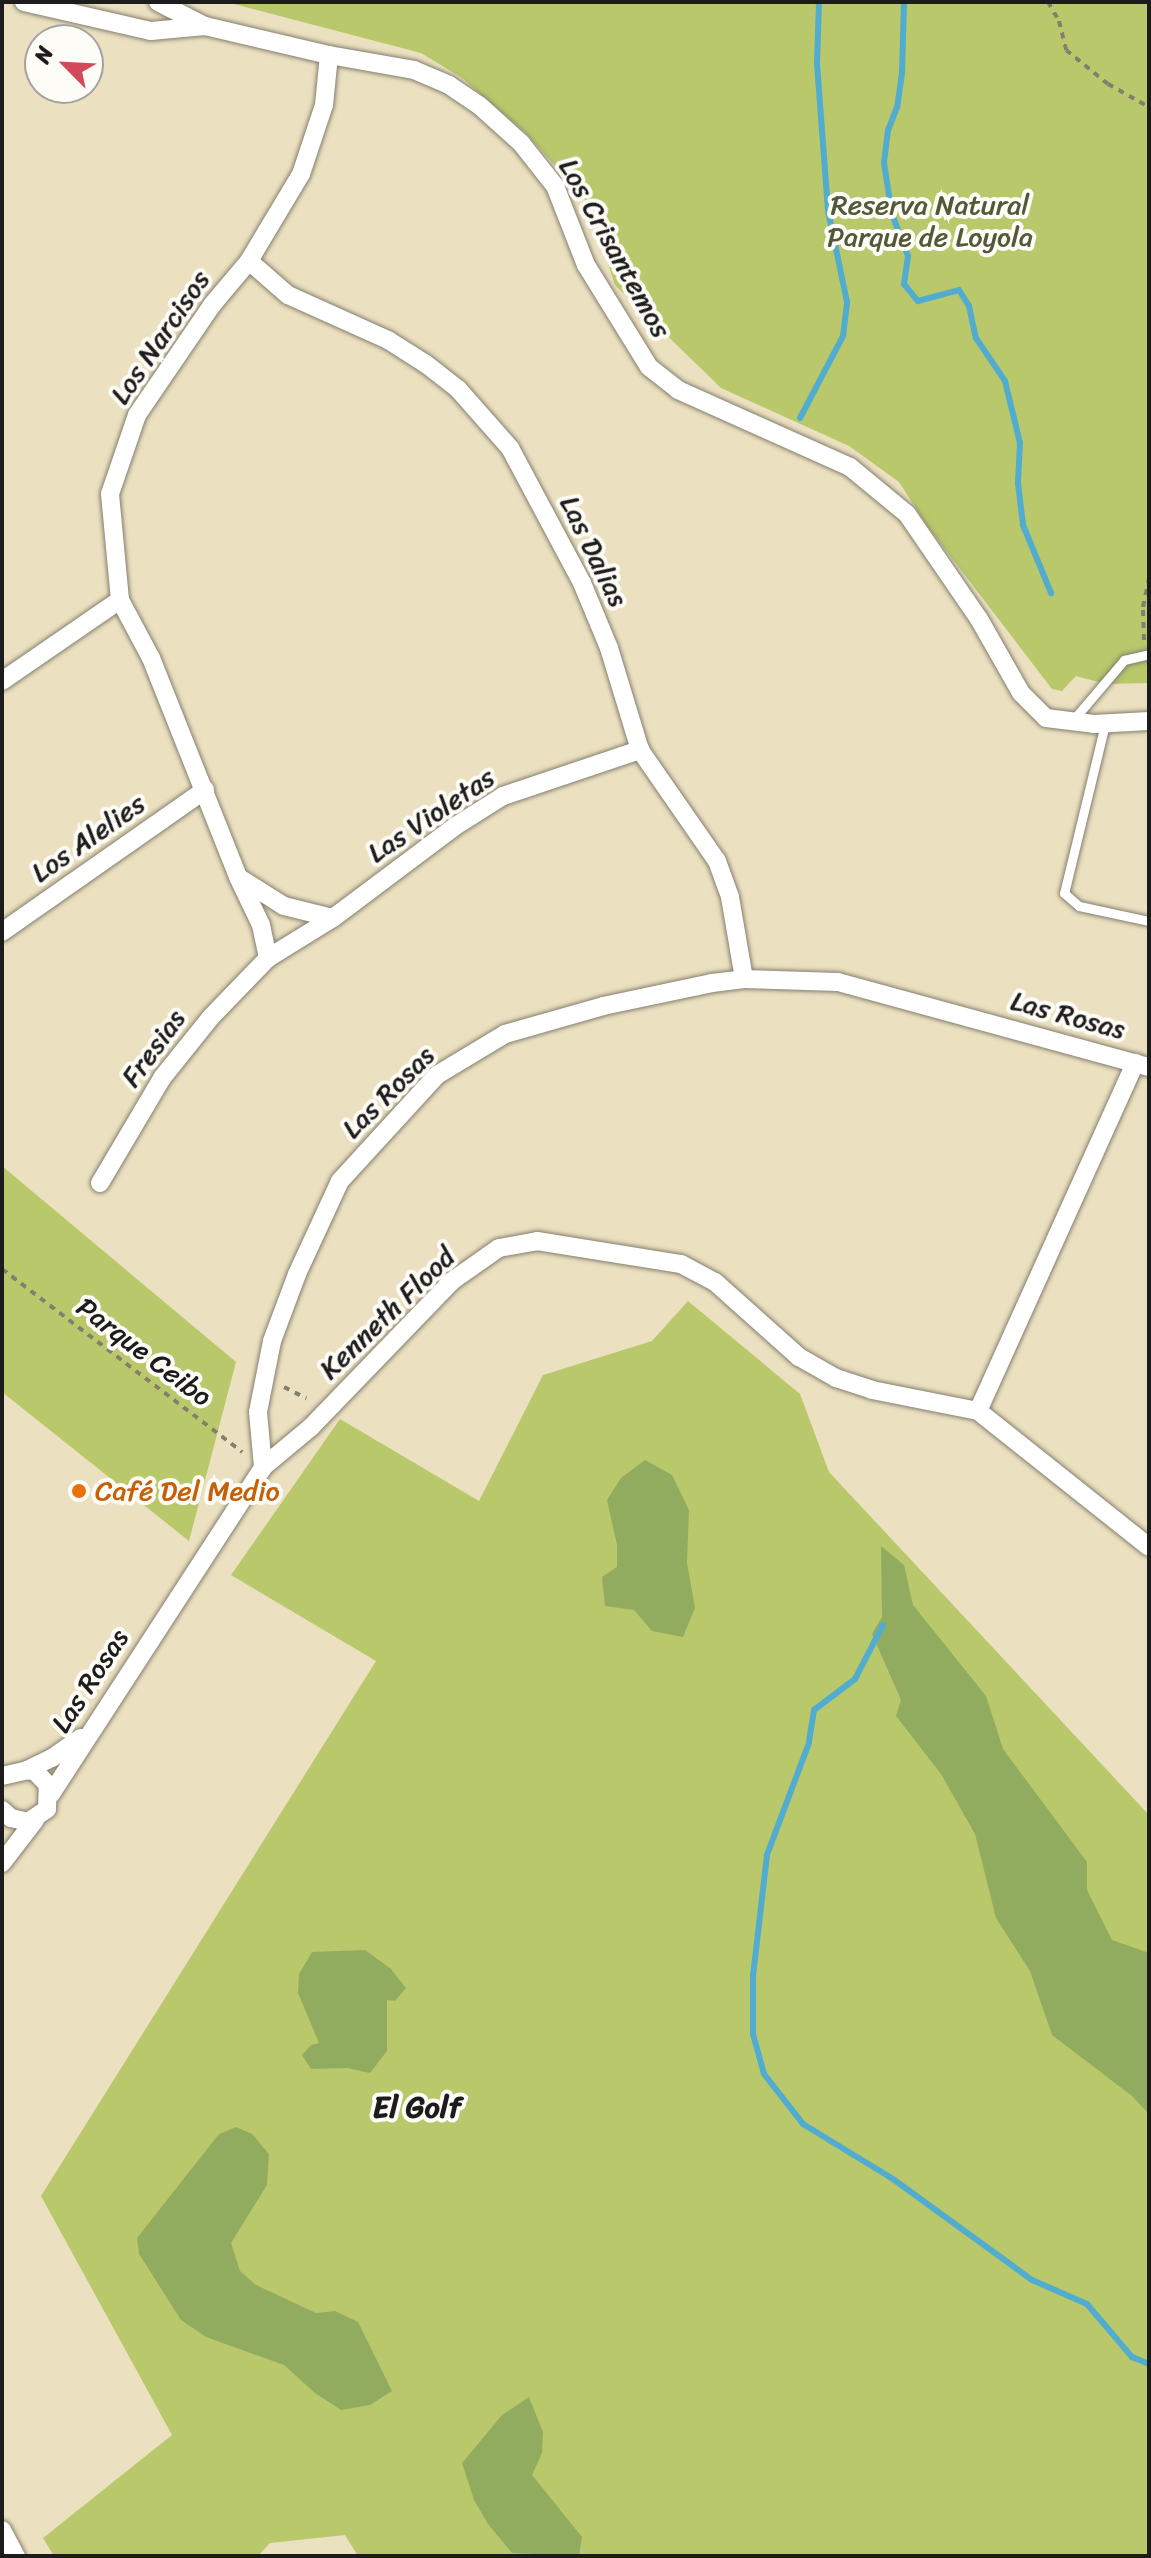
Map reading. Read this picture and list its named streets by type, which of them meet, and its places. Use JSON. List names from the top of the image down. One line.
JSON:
{"streets":{"street":["Los Crisantemos","Los Narcisos","Las Dalias","Las Violetas","Los Alelies","Las Rosas","Fresias","Kenneth Flood"],"path":["Parque Ceibo"]},"crossings":[["Los Crisantemos","Los Narcisos"],["Los Narcisos","Las Dalias"],["Los Narcisos","Las Violetas"],["Los Narcisos","Los Alelies"],["Los Narcisos","Fresias"],["Las Dalias","Las Violetas"],["Las Dalias","Las Rosas"],["Las Violetas","Fresias"],["Las Rosas","Kenneth Flood"],["Las Rosas","Parque Ceibo"],["Kenneth Flood","Parque Ceibo"]],"districts":["El Golf"],"parks":["Reserva Natural Parque de Loyola"],"places":["Café Del Medio"],"north":"top left"}
